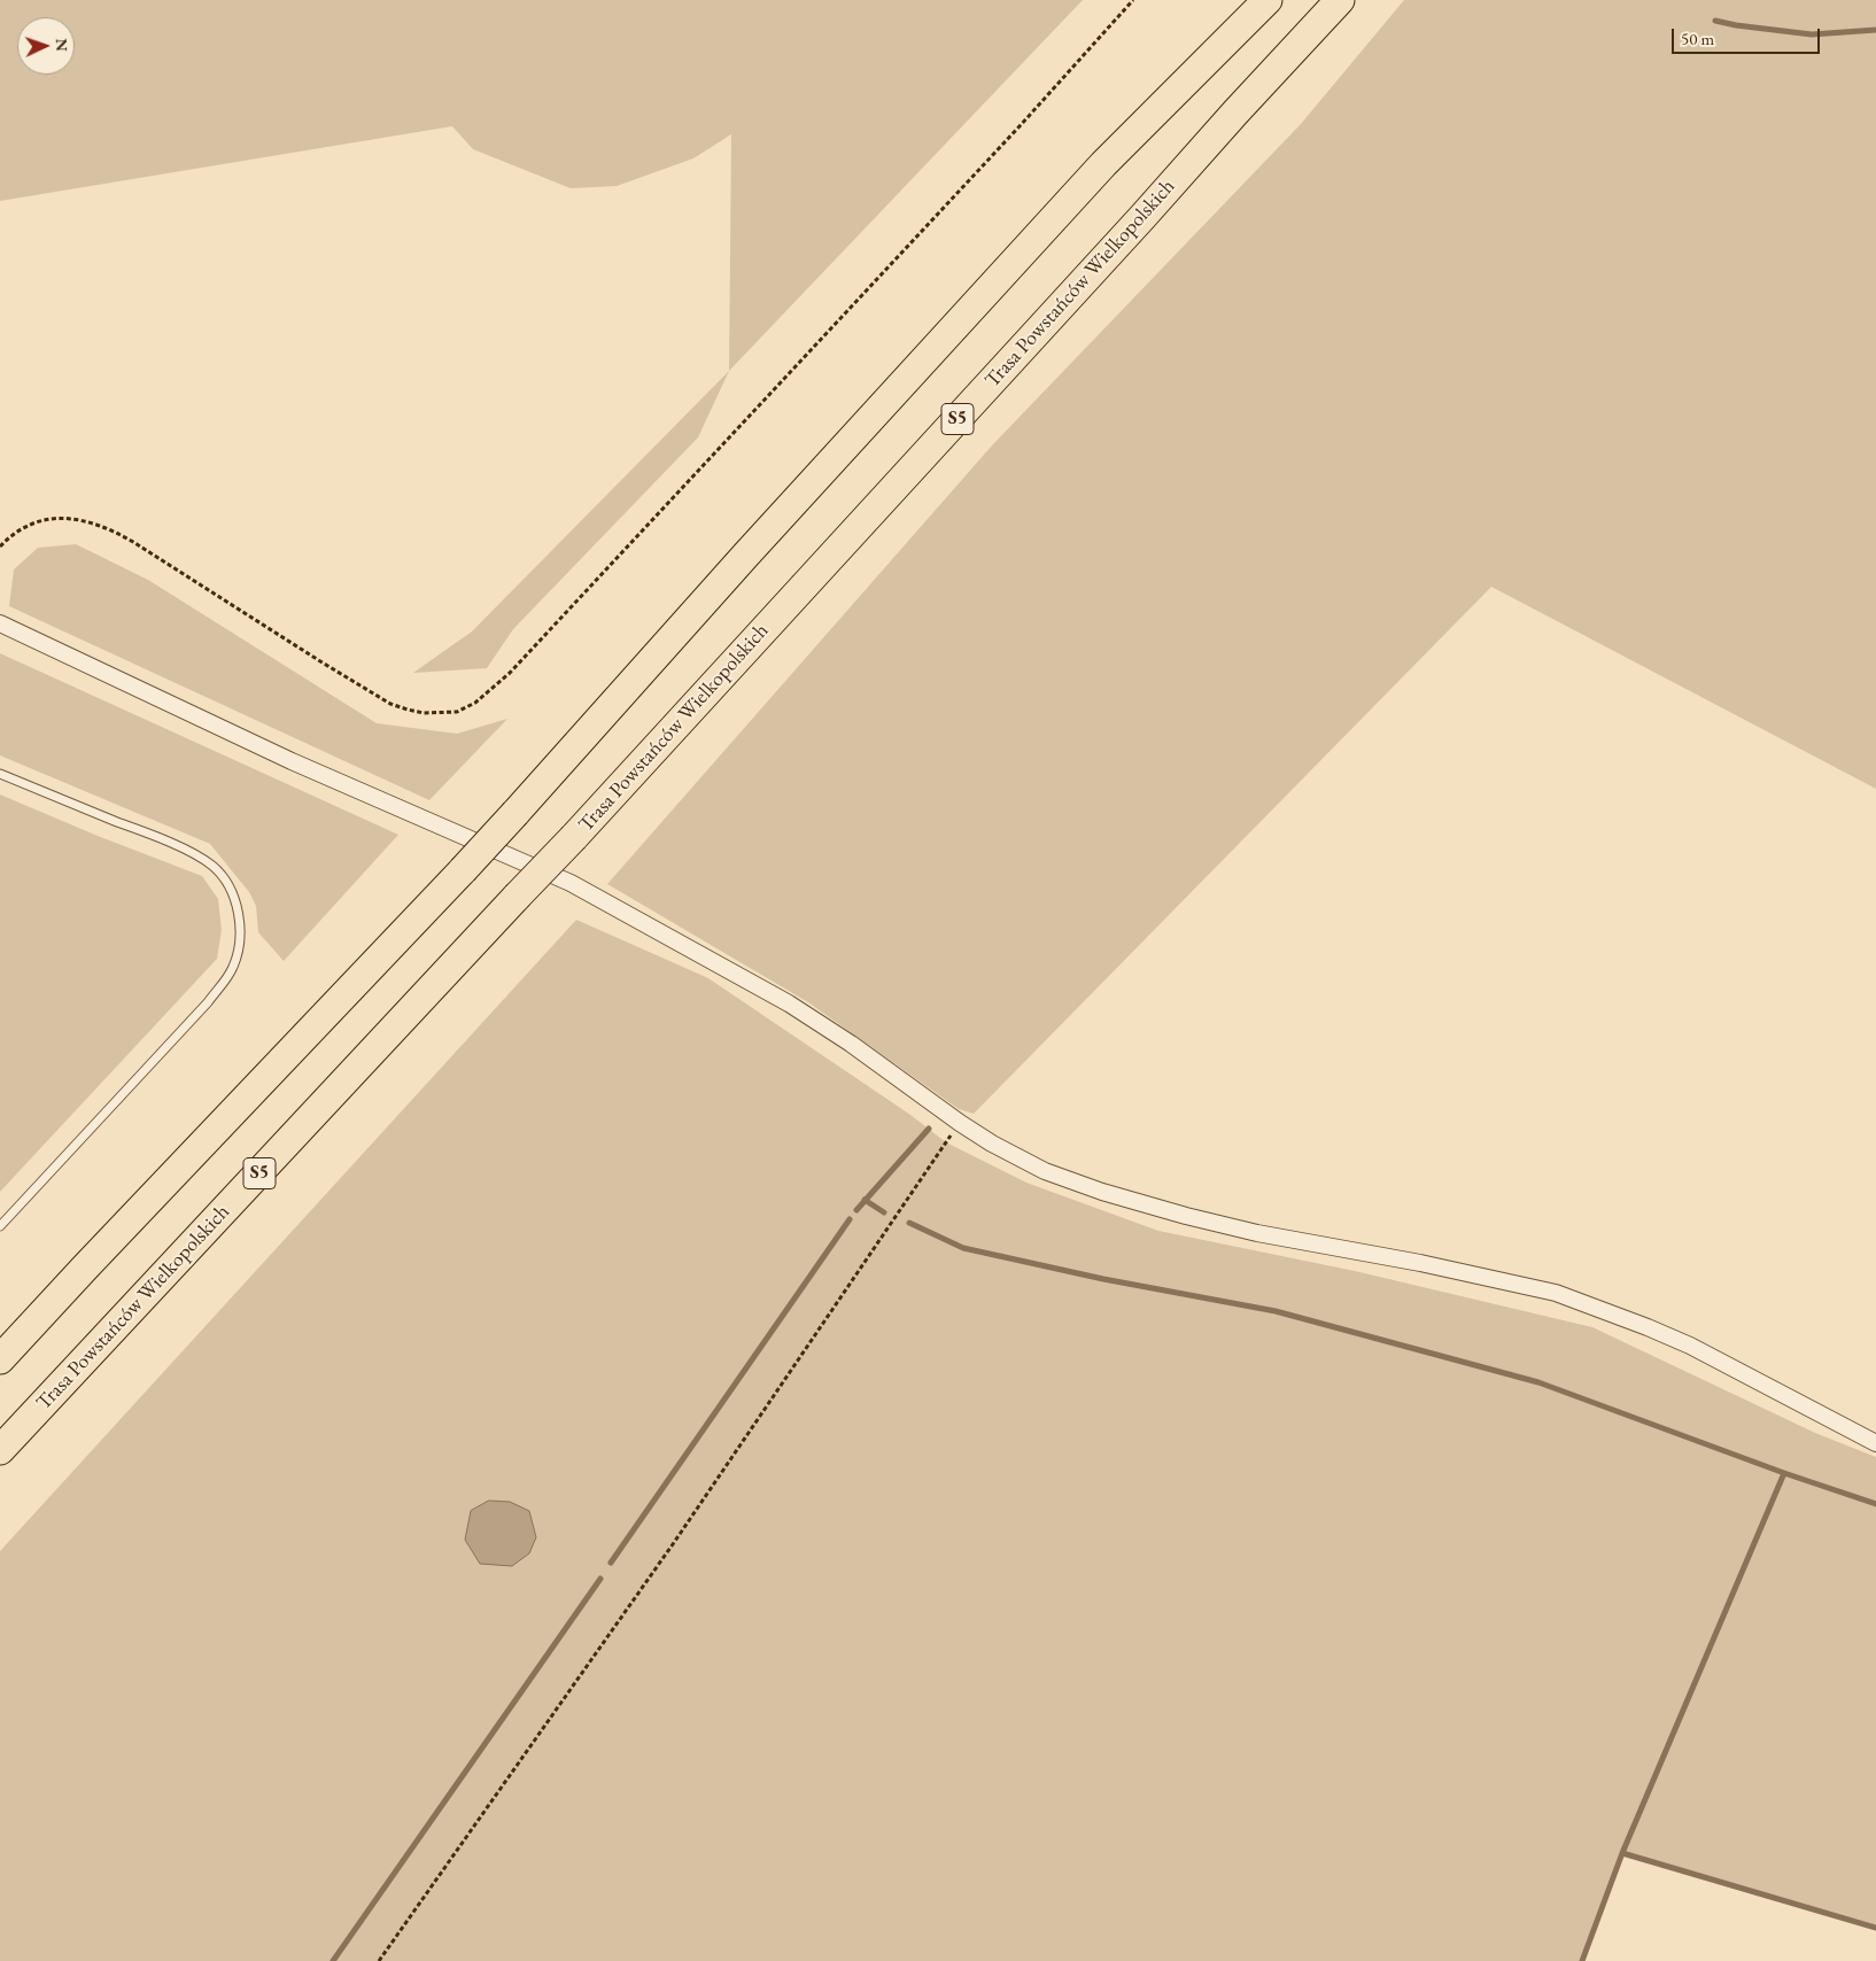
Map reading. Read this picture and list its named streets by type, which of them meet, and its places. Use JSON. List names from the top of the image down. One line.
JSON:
{"streets":{"highway":["Trasa Powstańców Wielkopolskich","S5"]},"scale_bar":"50 m","north":"right"}
